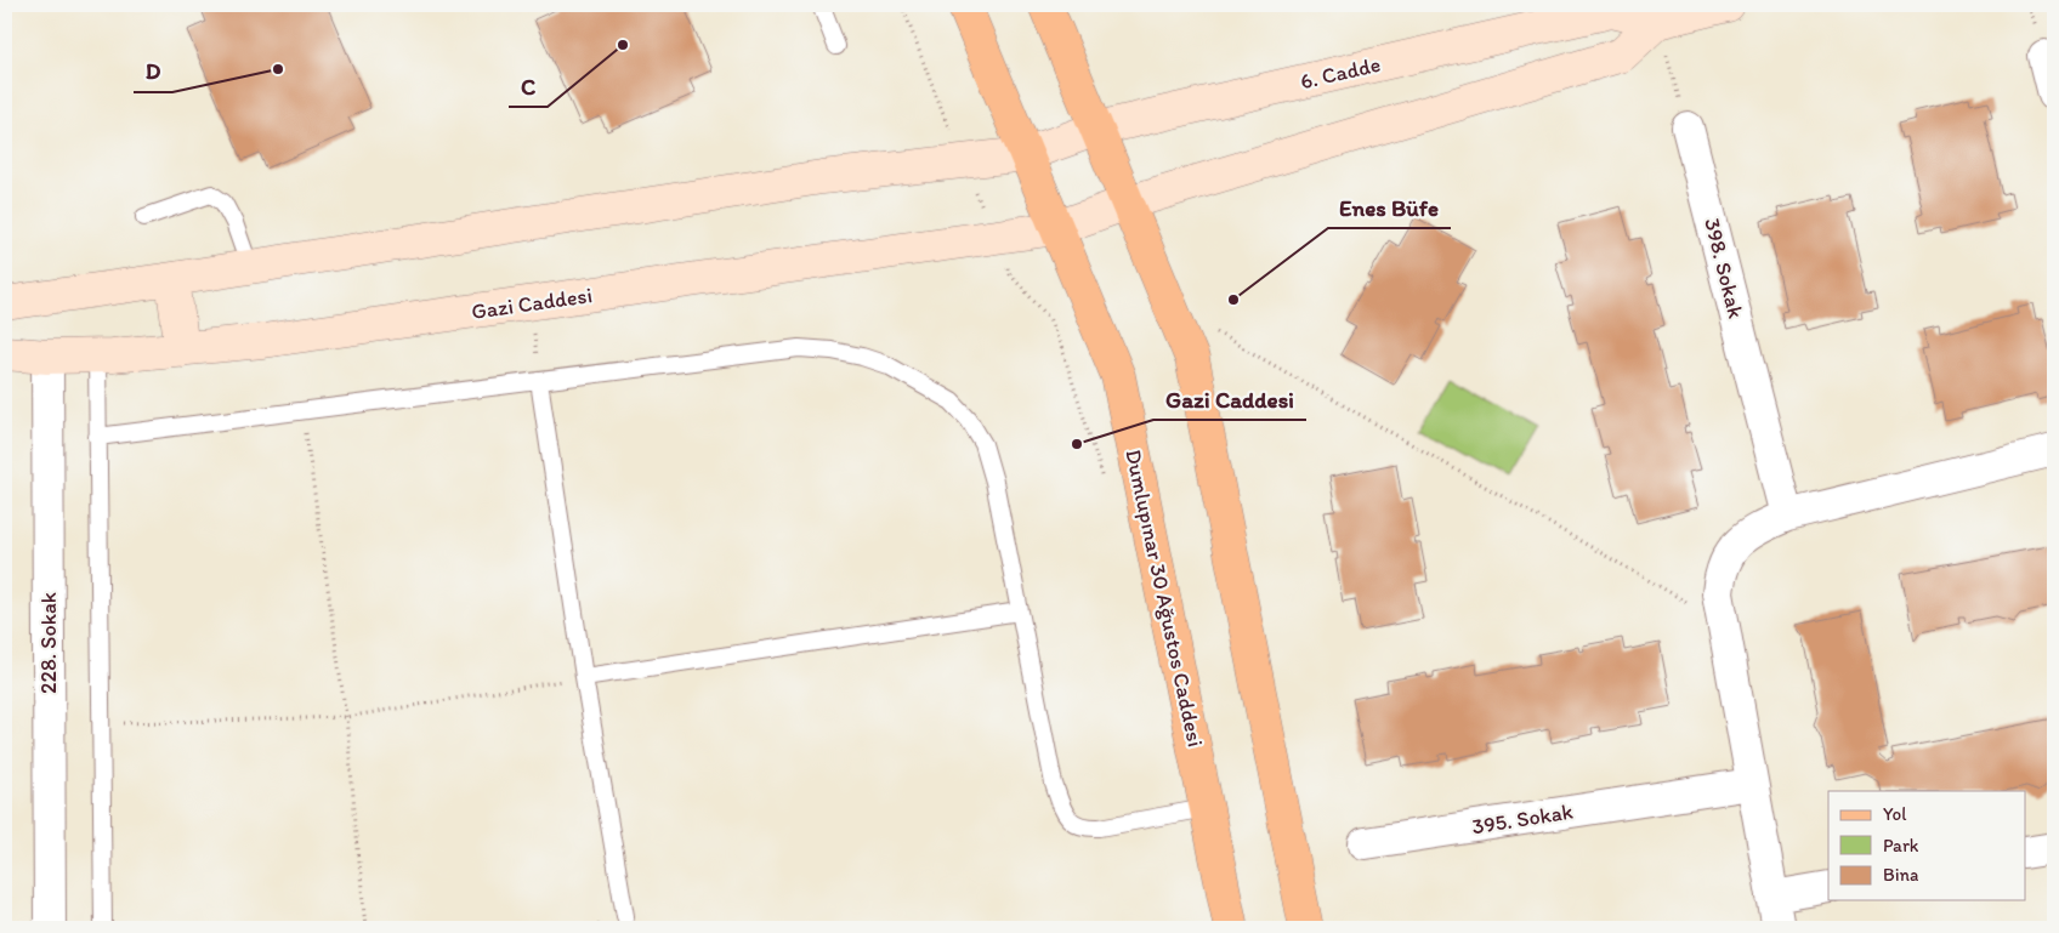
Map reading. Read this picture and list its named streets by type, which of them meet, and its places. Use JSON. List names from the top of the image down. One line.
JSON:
{"streets":{"main road":["6. Cadde","Gazi Caddesi","Dumlupınar 30 Ağustos Caddesi"],"street":["398. Sokak","228. Sokak","395. Sokak"]},"crossings":[["6. Cadde","Gazi Caddesi"],["6. Cadde","Dumlupınar 30 Ağustos Caddesi"],["Gazi Caddesi","Dumlupınar 30 Ağustos Caddesi"],["Gazi Caddesi","228. Sokak"]],"places":["C","D","Enes Büfe","Gazi Caddesi"],"legend":["Yol","Park","Bina"]}
